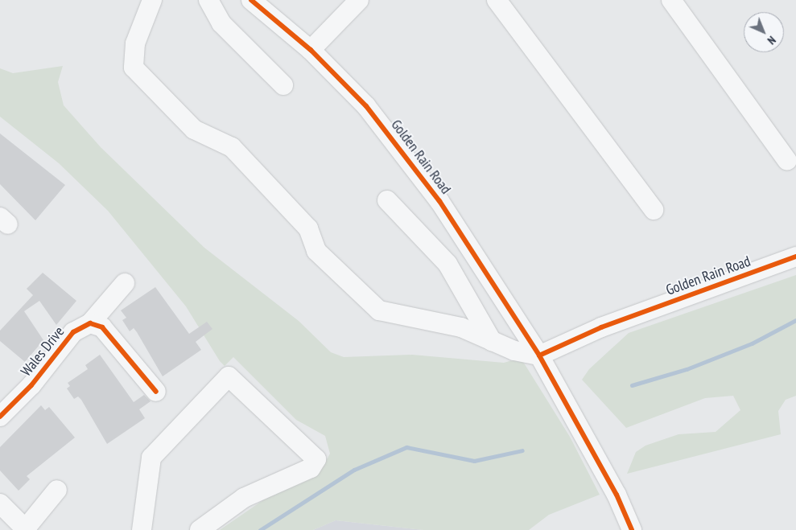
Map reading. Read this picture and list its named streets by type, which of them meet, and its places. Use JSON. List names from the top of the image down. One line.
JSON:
{"streets":{"street":["Golden Rain Road","Wales Drive"]},"north":"bottom right"}
